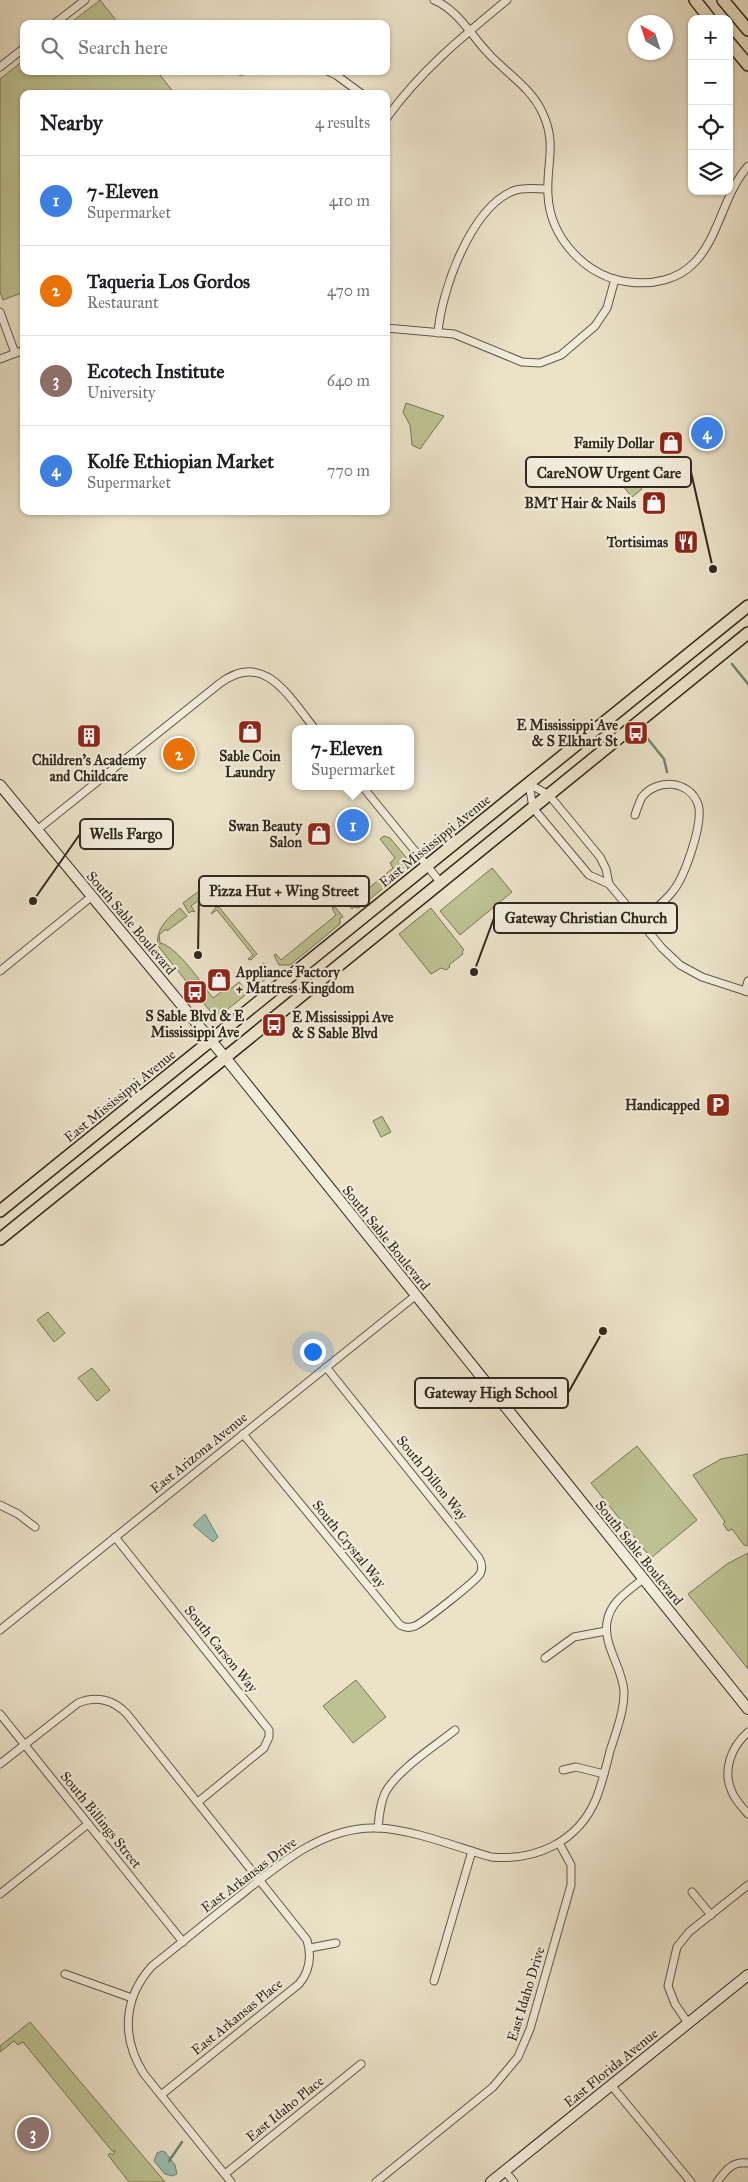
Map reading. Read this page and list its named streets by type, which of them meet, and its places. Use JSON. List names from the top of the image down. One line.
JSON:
{"streets":{"main road":["East Mississippi Avenue"],"street":["South Sable Boulevard","East Arizona Avenue","South Dillon Way","South Crystal Way","South Carson Way","South Billings Street","East Arkansas Drive","East Idaho Drive","East Arkansas Place","East Florida Avenue","East Idaho Place"]},"crossings":[["East Mississippi Avenue","South Sable Boulevard"],["South Sable Boulevard","East Arizona Avenue"],["East Arizona Avenue","South Dillon Way"],["East Arizona Avenue","South Crystal Way"],["East Arizona Avenue","South Carson Way"],["South Dillon Way","South Crystal Way"],["South Billings Street","East Arkansas Drive"],["East Arkansas Drive","East Idaho Drive"],["East Arkansas Drive","East Arkansas Place"],["East Arkansas Drive","East Idaho Place"]],"places":{"shop":["Family Dollar","BMT Hair & Nails","Sable Coin Laundry","Swan Beauty Salon","Appliance Factory + Mattress Kingdom"],"restaurant":["Tortisimas"],"other":["CareNOW Urgent Care","Wells Fargo","Pizza Hut + Wing Street","Gateway Christian Church","Gateway High School"],"bus stop":["E Mississippi Ave & S Elkhart St","S Sable Blvd & E Mississippi Ave","E Mississippi Ave & S Sable Blvd"],"building":["Children's Academy and Childcare"],"parking":["Handicapped"]},"north":"top left","page":{"map_buttons":["+","−"],"search":"Search here","heading":["Nearby","4 results"],"list":[{"mark":"1","name":"7-Eleven","note":"Supermarket","value":"410 m"},{"mark":"2","name":"Taqueria Los Gordos","note":"Restaurant","value":"470 m"},{"mark":"3","name":"Ecotech Institute","note":"University","value":"640 m"},{"mark":"4","name":"Kolfe Ethiopian Market","note":"Supermarket","value":"770 m"}],"pins":["4","2","1","3"],"popup":["7-Eleven","Supermarket"]}}
